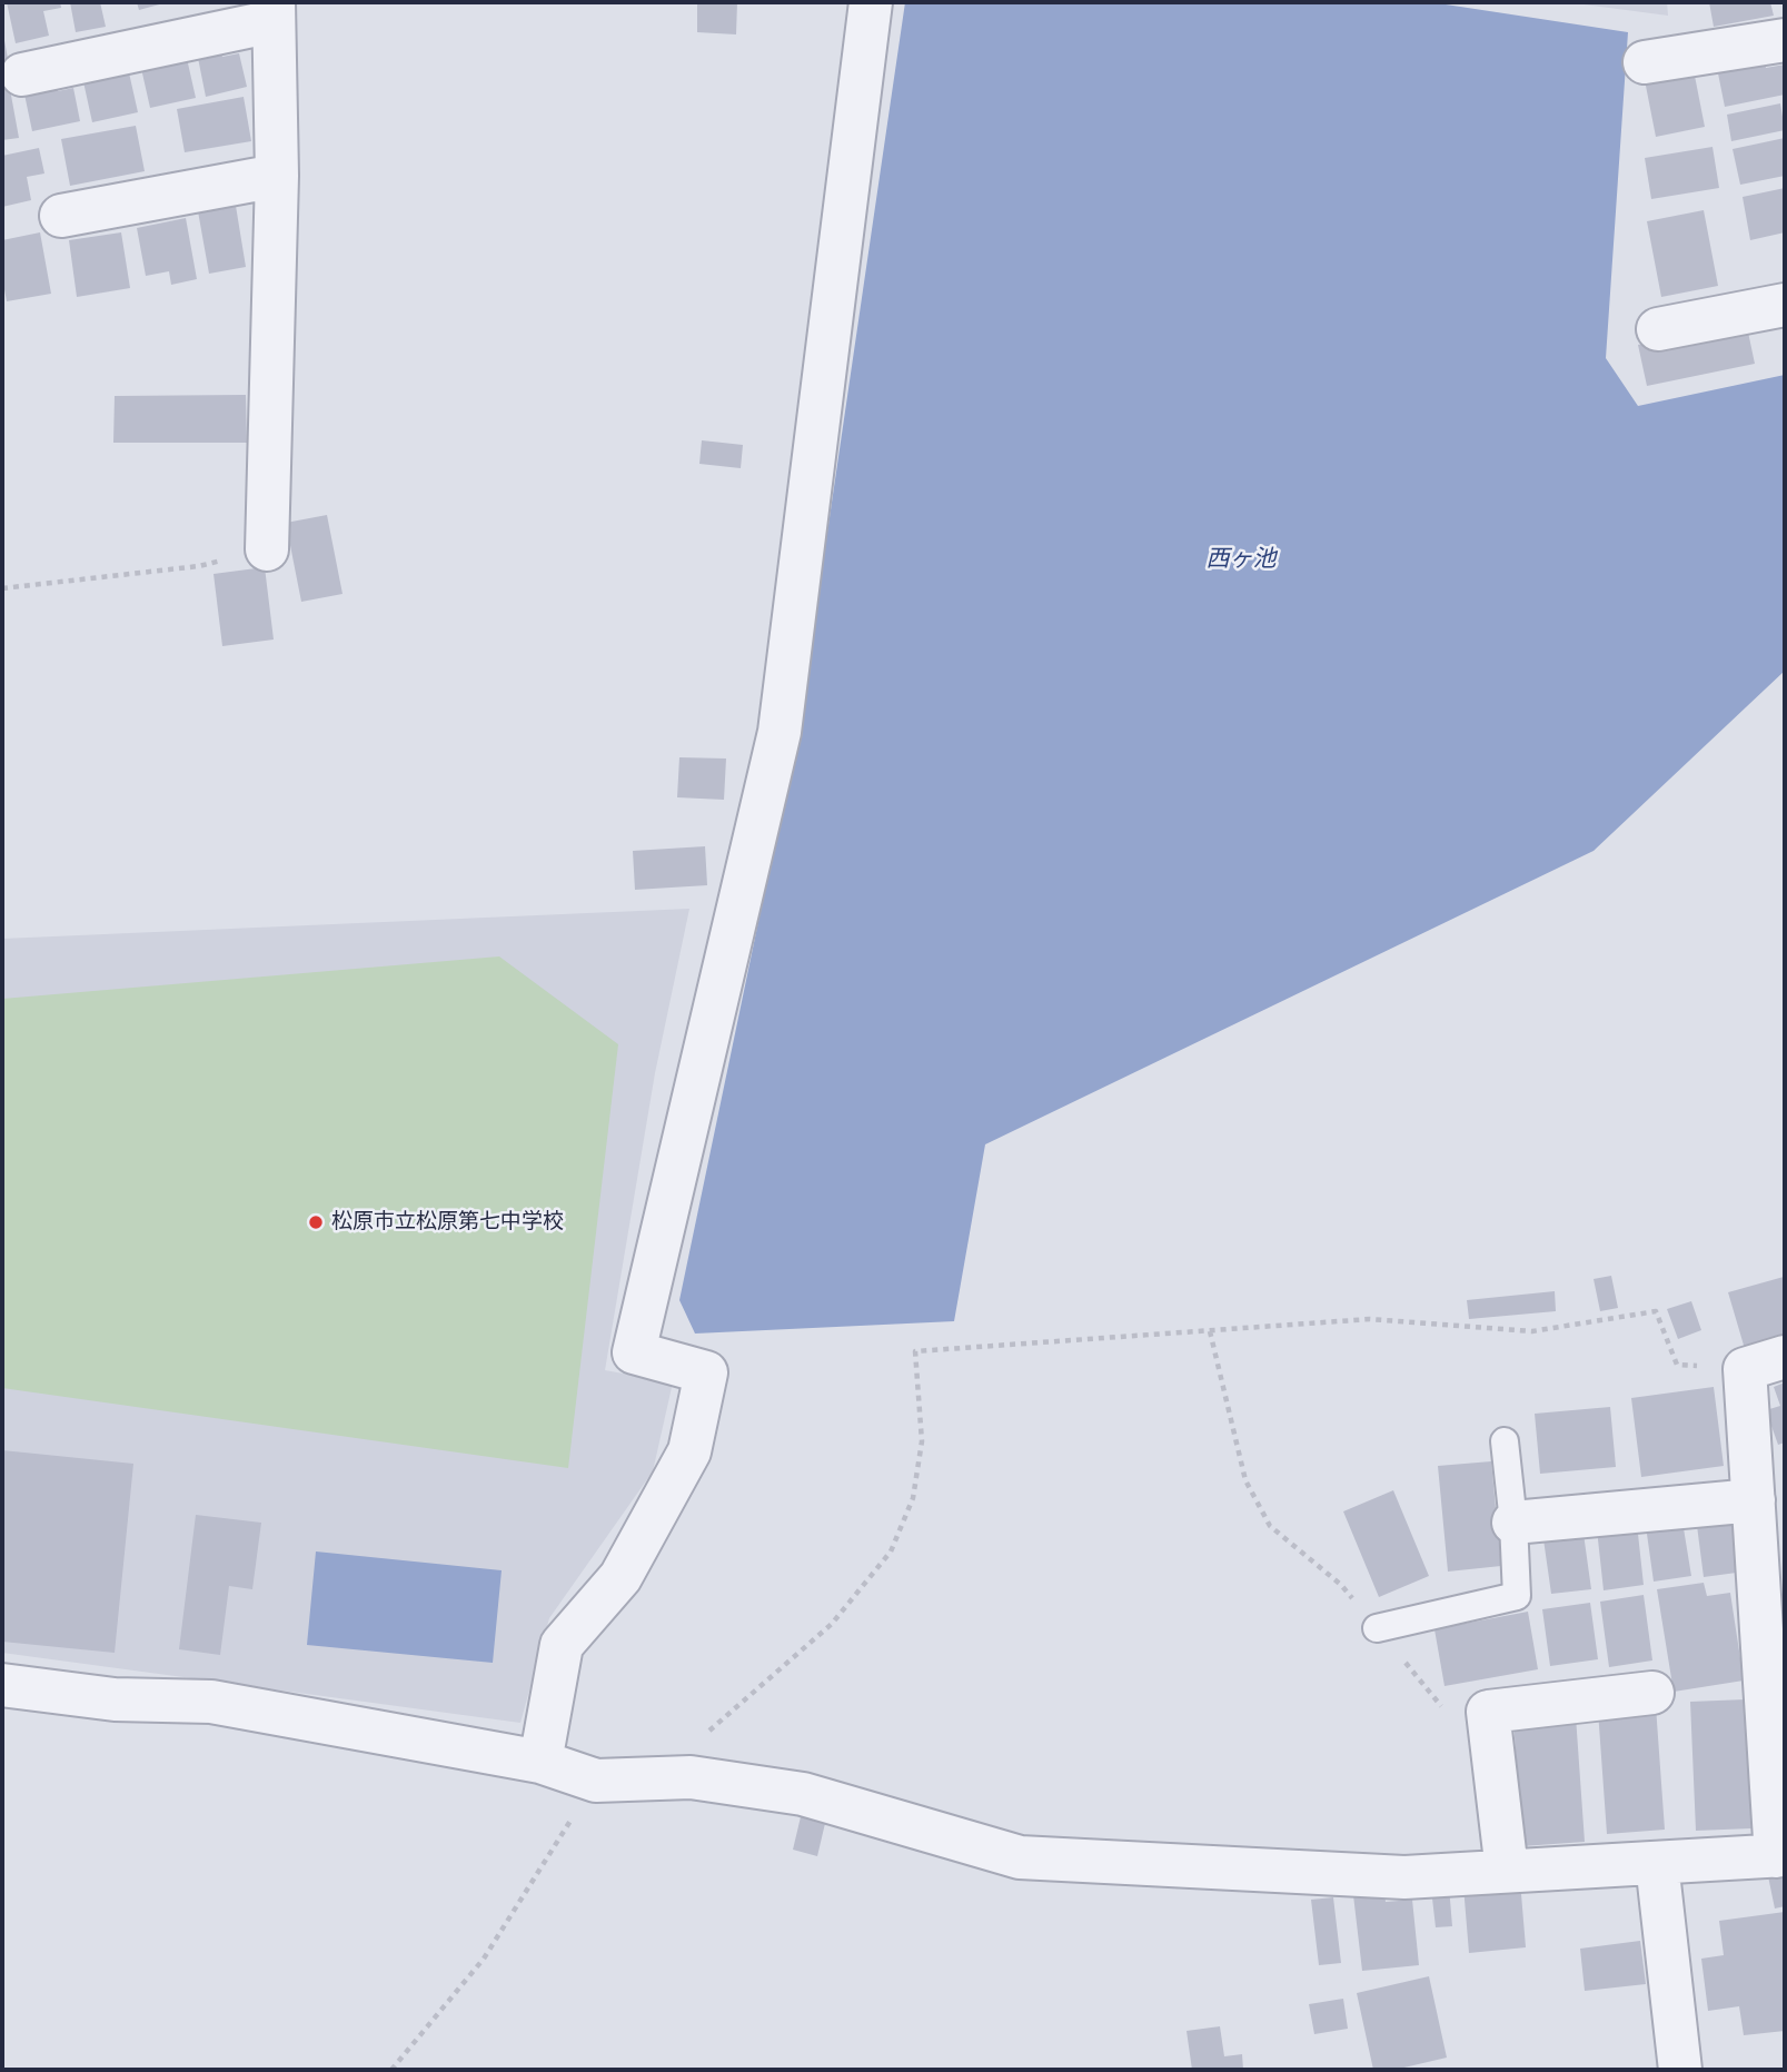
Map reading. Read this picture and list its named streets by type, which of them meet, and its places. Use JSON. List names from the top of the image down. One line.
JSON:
{"water":["西ヶ池"],"places":["松原市立松原第七中学校"]}
